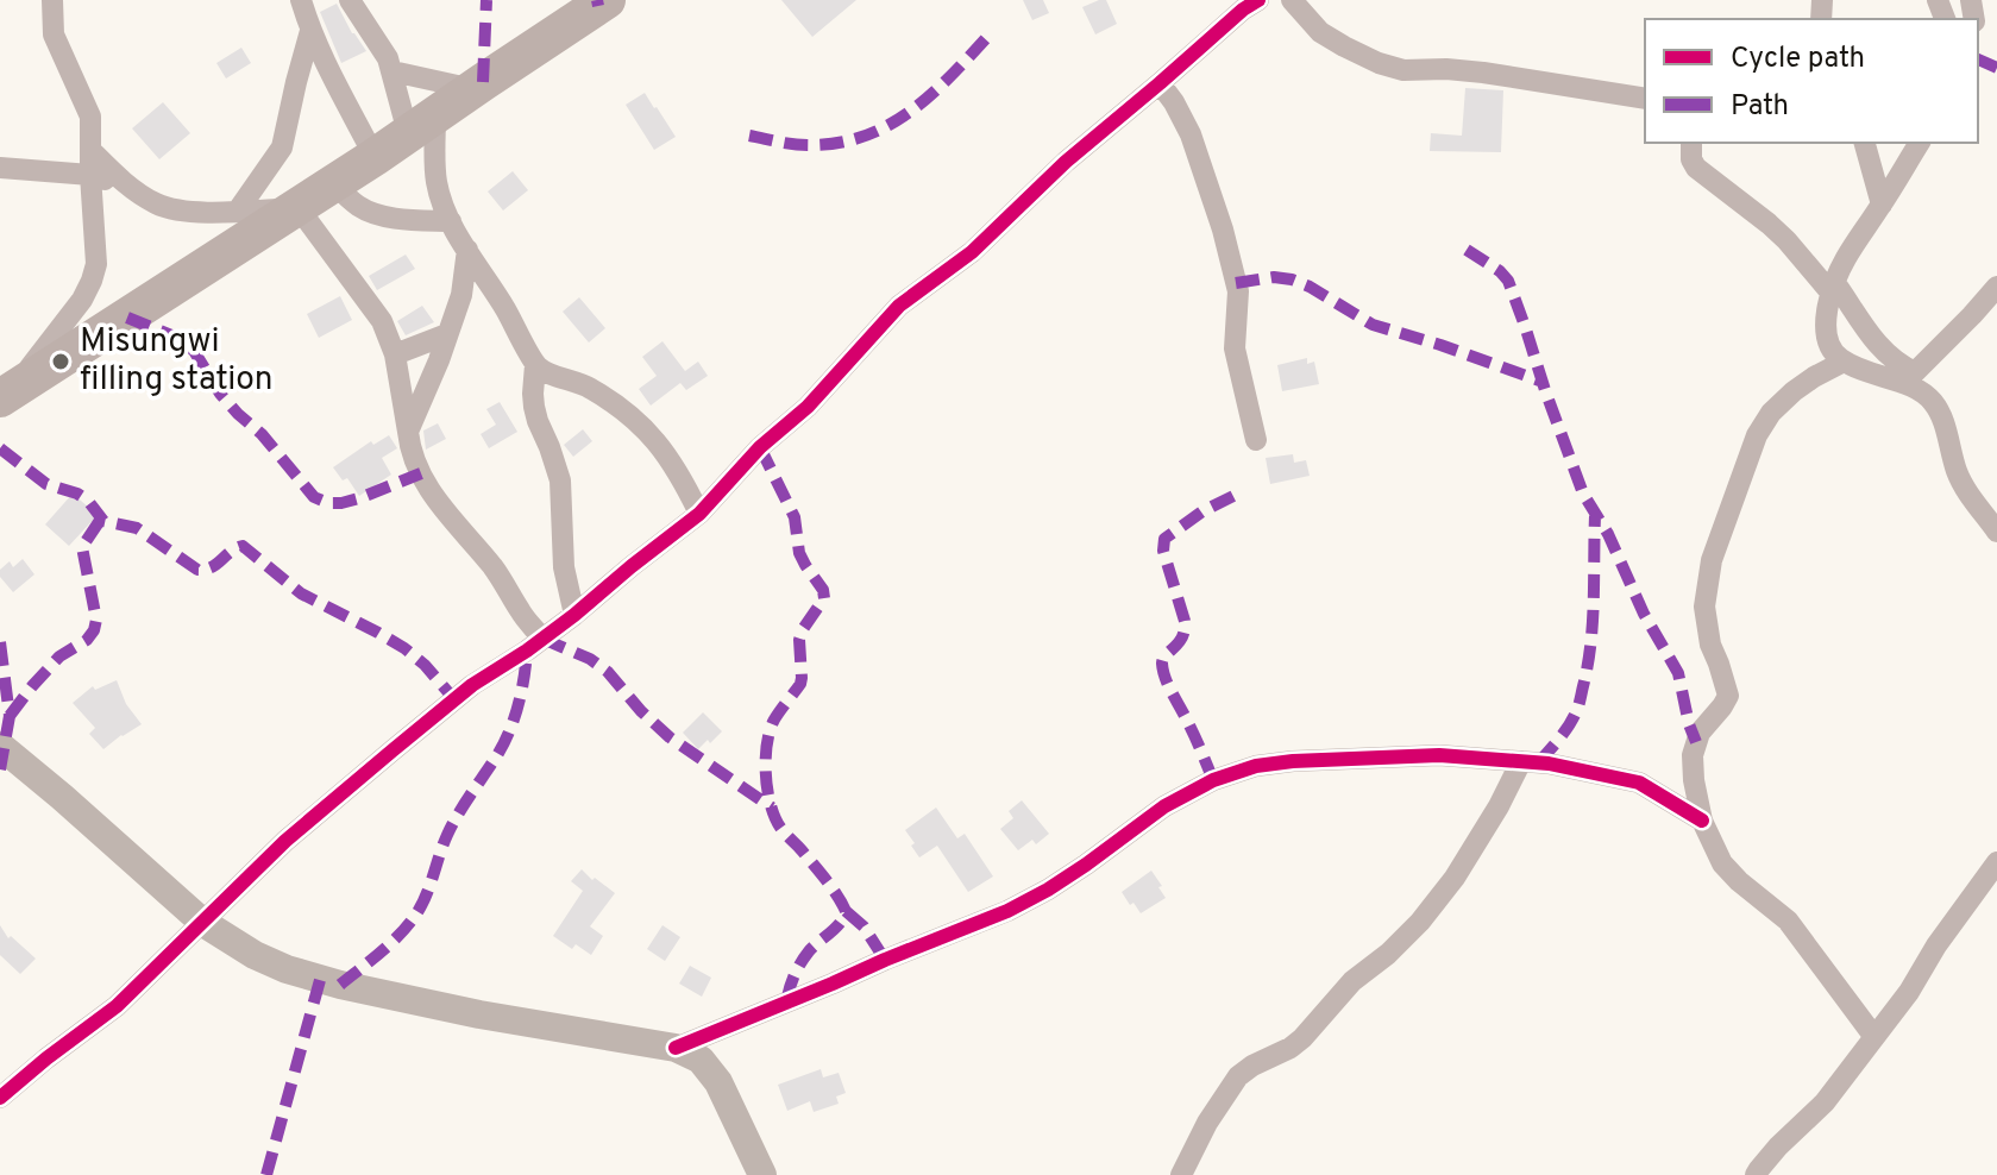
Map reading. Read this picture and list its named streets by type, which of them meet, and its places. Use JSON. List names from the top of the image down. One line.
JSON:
{"places":["Misungwi filling station"],"legend":["Cycle path","Path"]}
